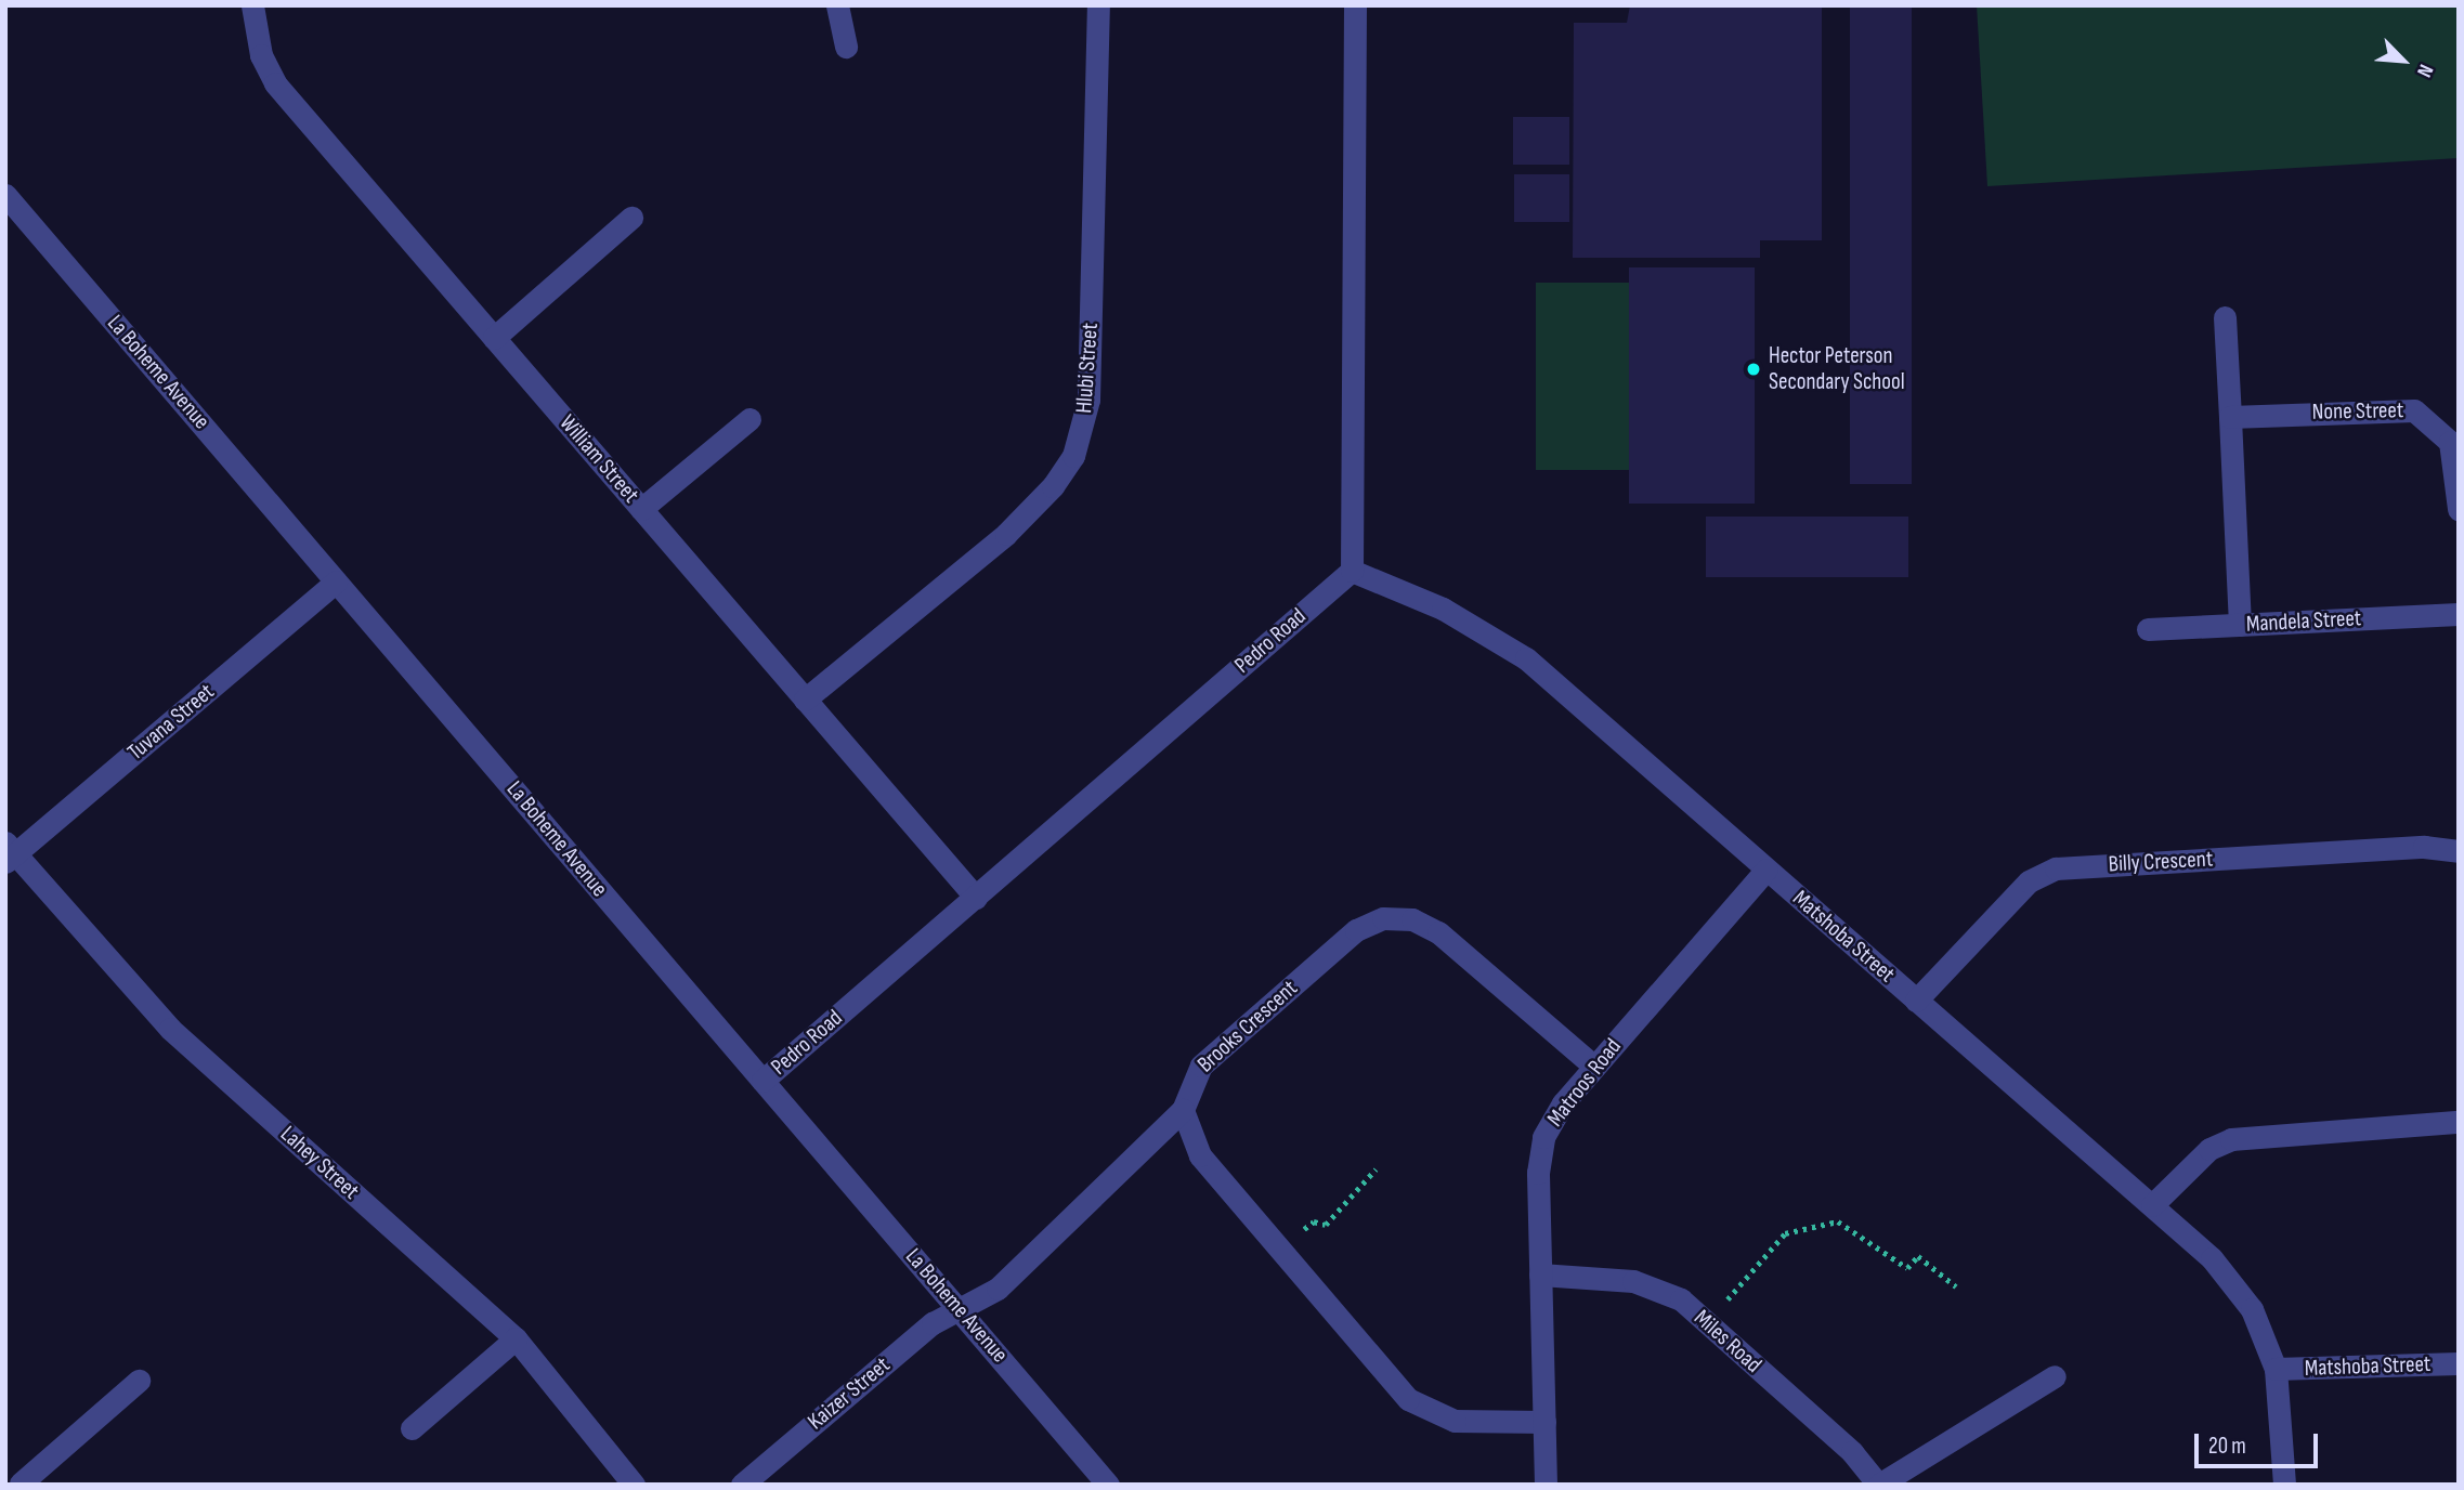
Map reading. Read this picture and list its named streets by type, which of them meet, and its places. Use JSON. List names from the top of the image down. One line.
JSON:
{"streets":{"street":["Hlubi Street","La Boheme Avenue","None Street","William Street","Mandela Street","Pedro Road","Tuvana Street","Billy Crescent","Matshoba Street","Brooks Crescent","Matroos Road","Lahey Street","Miles Road","Kaizer Street"]},"crossings":[["Hlubi Street","William Street"],["La Boheme Avenue","Pedro Road"],["La Boheme Avenue","Tuvana Street"],["La Boheme Avenue","Kaizer Street"],["William Street","Pedro Road"],["Pedro Road","Matshoba Street"],["Tuvana Street","Lahey Street"],["Billy Crescent","Matshoba Street"],["Matshoba Street","Matroos Road"],["Brooks Crescent","Matroos Road"],["Brooks Crescent","Kaizer Street"],["Matroos Road","Miles Road"]],"places":["Hector Peterson Secondary School"],"scale_bar":"20 m","north":"bottom right"}
